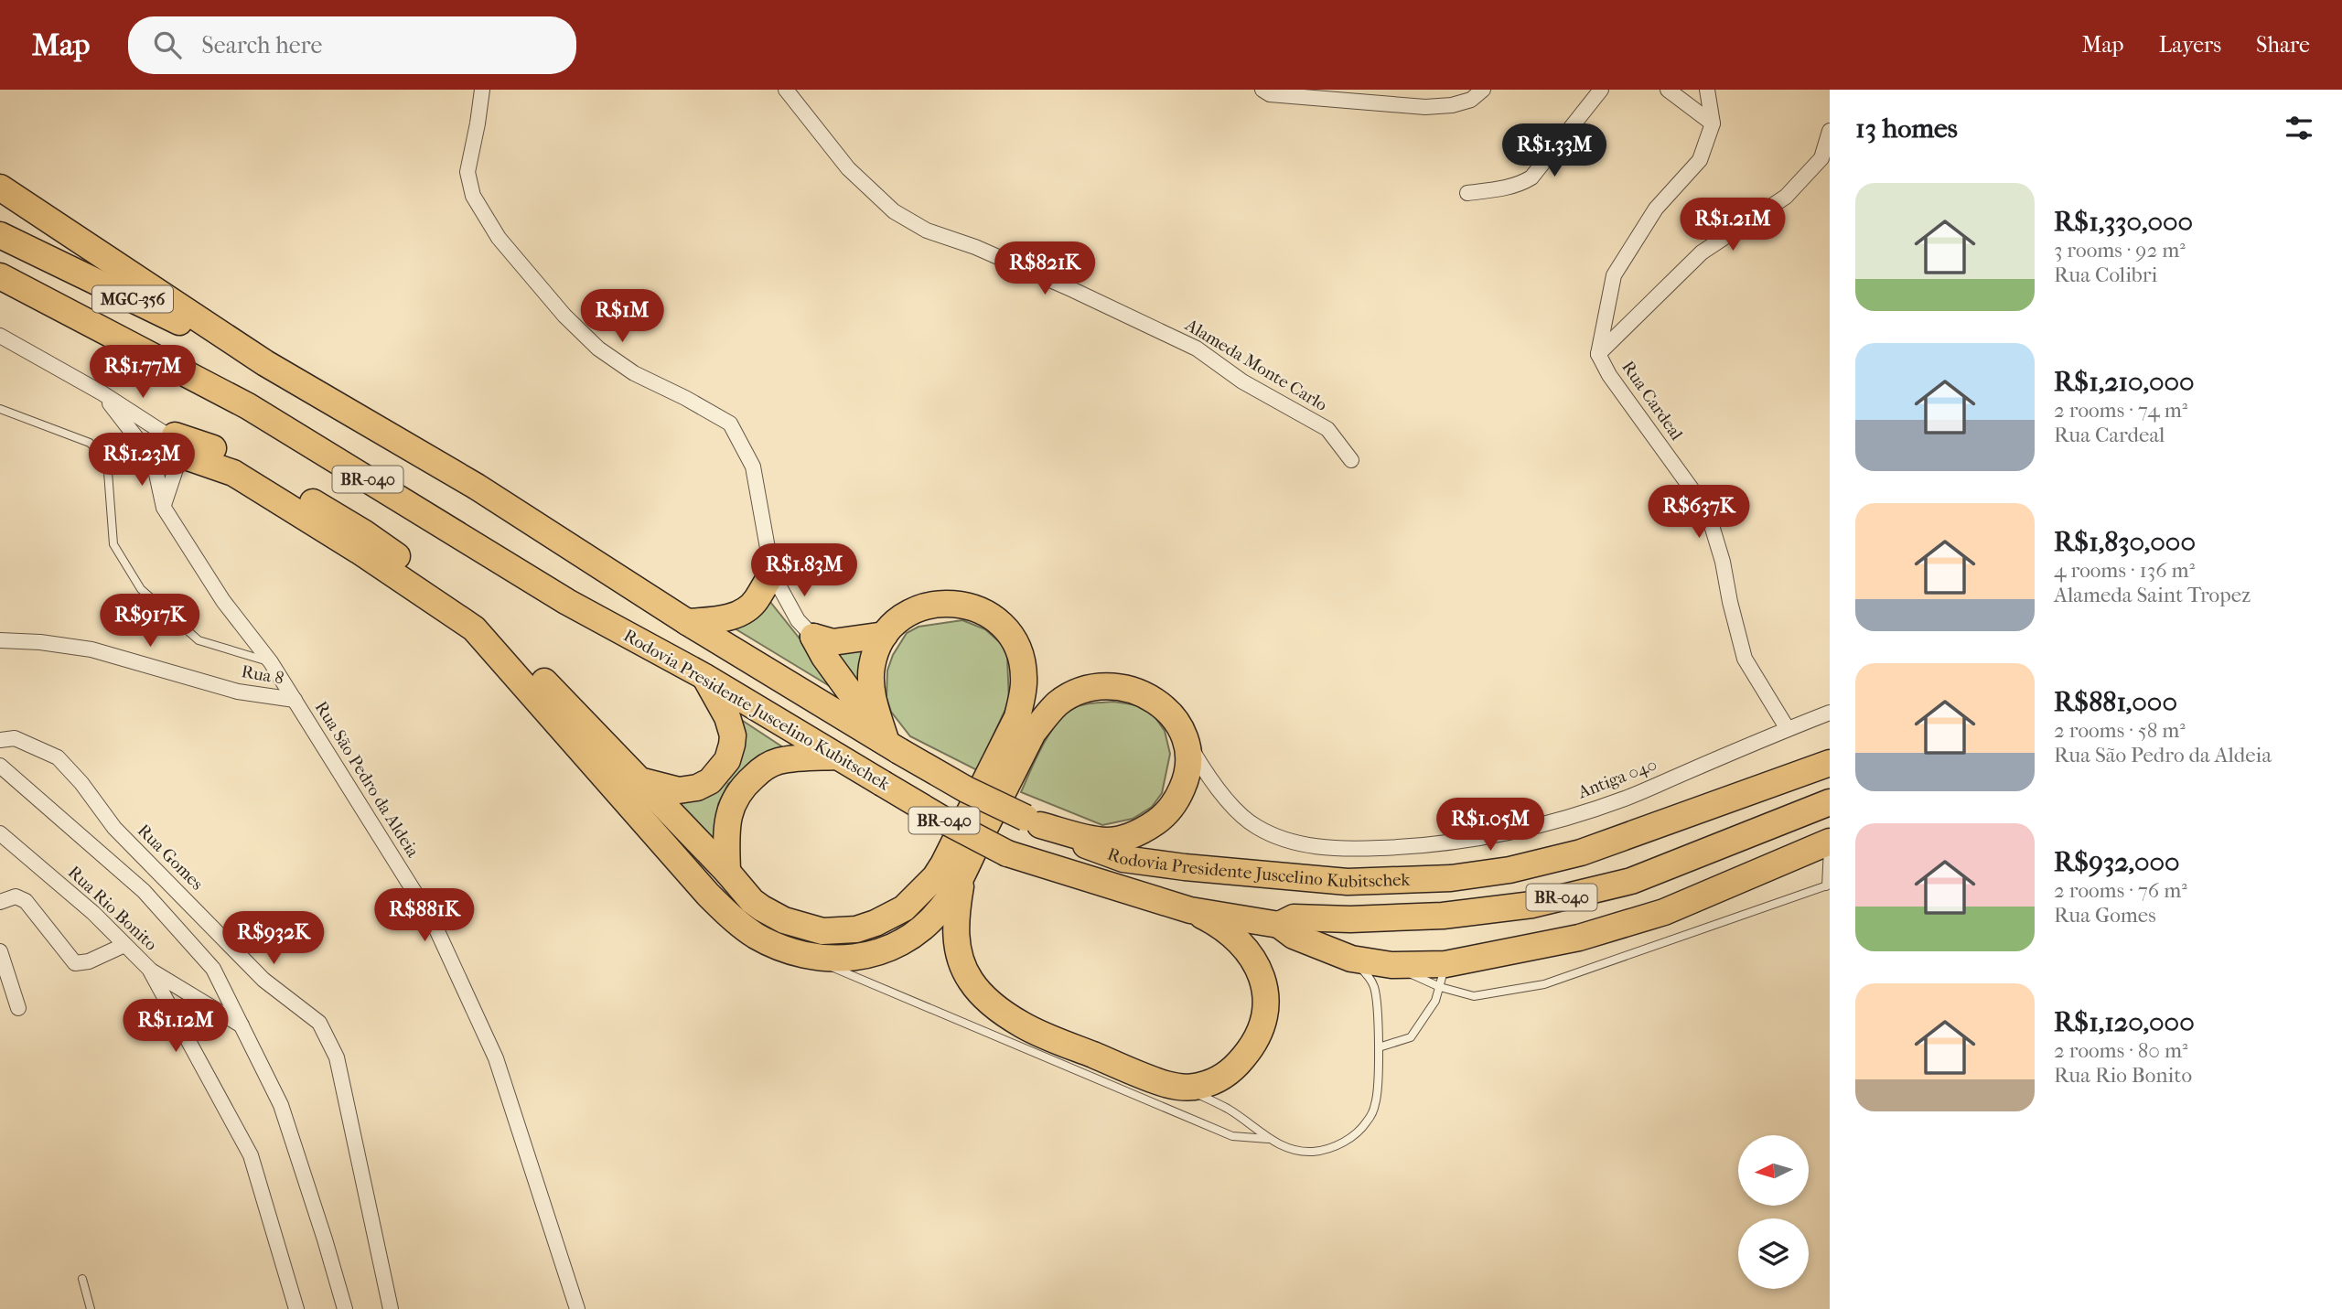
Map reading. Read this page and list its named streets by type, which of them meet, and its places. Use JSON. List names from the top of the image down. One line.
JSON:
{"streets":{"highway":["MGC-356","BR-040","Rodovia Presidente Juscelino Kubitschek"],"street":["Alameda Monte Carlo","Rua Cardeal","Rua 8","Antiga 040","Rua São Pedro da Aldeia","Rua Gomes","Rua Rio Bonito"]},"crossings":[["MGC-356","BR-040"],["MGC-356","Rodovia Presidente Juscelino Kubitschek"],["Rua Cardeal","Antiga 040"],["BR-040","Rodovia Presidente Juscelino Kubitschek"],["Rua 8","Rua São Pedro da Aldeia"]],"north":"left","page":{"header":"Map","search":"Search here","nav":["Map","Layers","Share"],"heading":"13 homes","price":["R$1.33M","R$1.21M","R$821K","R$1M","R$1.77M","R$1.23M","R$637K","R$1.83M","R$917K","R$1.05M","R$881K","R$932K","R$1.12M"],"list":[{"name":"R$1,330,000","note":"3 rooms · 92 m² · Rua Colibri"},{"name":"R$1,210,000","note":"2 rooms · 74 m² · Rua Cardeal"},{"name":"R$1,830,000","note":"4 rooms · 136 m² · Alameda Saint Tropez"},{"name":"R$881,000","note":"2 rooms · 58 m² · Rua São Pedro da Aldeia"},{"name":"R$932,000","note":"2 rooms · 76 m² · Rua Gomes"},{"name":"R$1,120,000","note":"2 rooms · 80 m² · Rua Rio Bonito"}]}}
